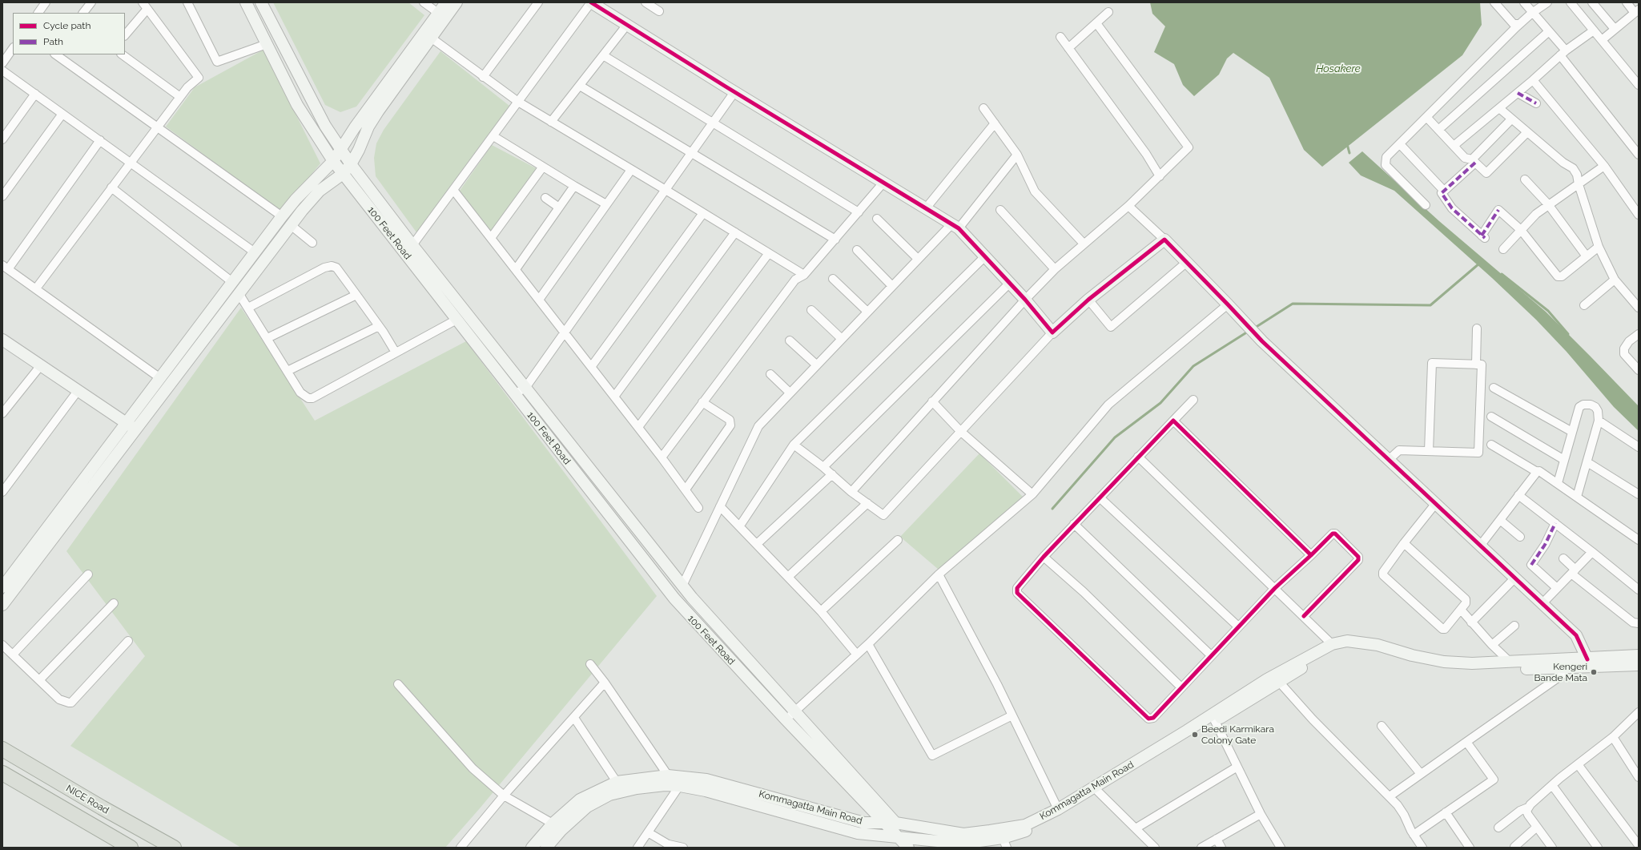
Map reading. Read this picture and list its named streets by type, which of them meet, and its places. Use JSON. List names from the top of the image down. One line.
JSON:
{"streets":{"highway":["NICE Road"],"main road":["100 Feet Road","Kommagatta Main Road"]},"crossings":[["100 Feet Road","Kommagatta Main Road"]],"water":["Hosakere"],"places":["Kengeri Bande Mata","Beedi Karmikara Colony Gate"],"legend":["Cycle path","Path"]}
